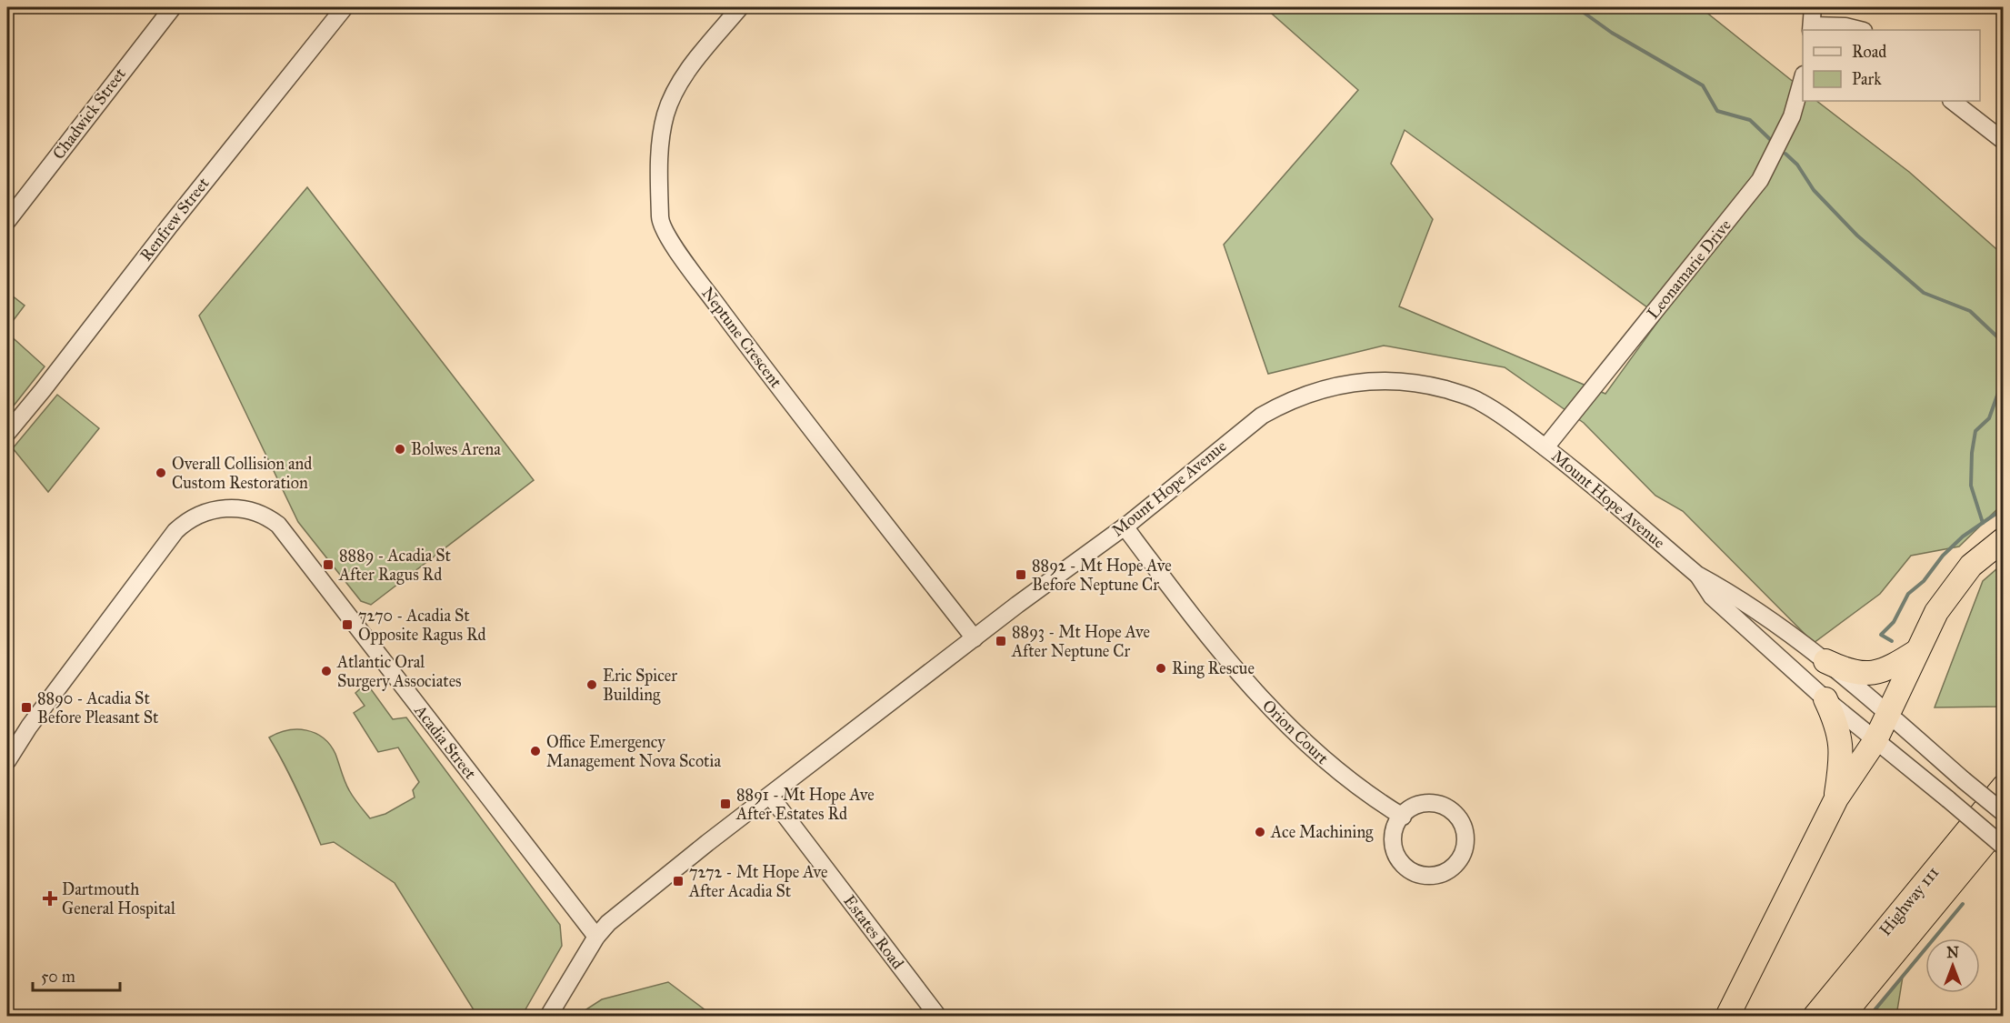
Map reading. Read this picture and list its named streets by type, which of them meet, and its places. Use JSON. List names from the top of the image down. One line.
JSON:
{"streets":{"highway":["Highway 111"],"street":["Chadwick Street","Renfrew Street","Leonamarie Drive","Neptune Crescent","Mount Hope Avenue","Orion Court","Acadia Street","Estates Road"]},"crossings":[["Leonamarie Drive","Mount Hope Avenue"],["Neptune Crescent","Mount Hope Avenue"],["Mount Hope Avenue","Orion Court"],["Mount Hope Avenue","Acadia Street"],["Mount Hope Avenue","Estates Road"]],"places":{"other":["Bolwes Arena","Overall Collision and Custom Restoration","Ring Rescue","Atlantic Oral Surgery Associates","Eric Spicer Building","Office Emergency Management Nova Scotia","Ace Machining"],"transit":["8889 - Acadia St After Ragus Rd","8892 - Mt Hope Ave Before Neptune Cr","7270 - Acadia St Opposite Ragus Rd","8893 - Mt Hope Ave After Neptune Cr","8890 - Acadia St Before Pleasant St","8891 - Mt Hope Ave After Estates Rd","7272 - Mt Hope Ave After Acadia St"],"health":["Dartmouth General Hospital"]},"legend":["Road","Park"],"scale_bar":"50 m","north":"top"}
